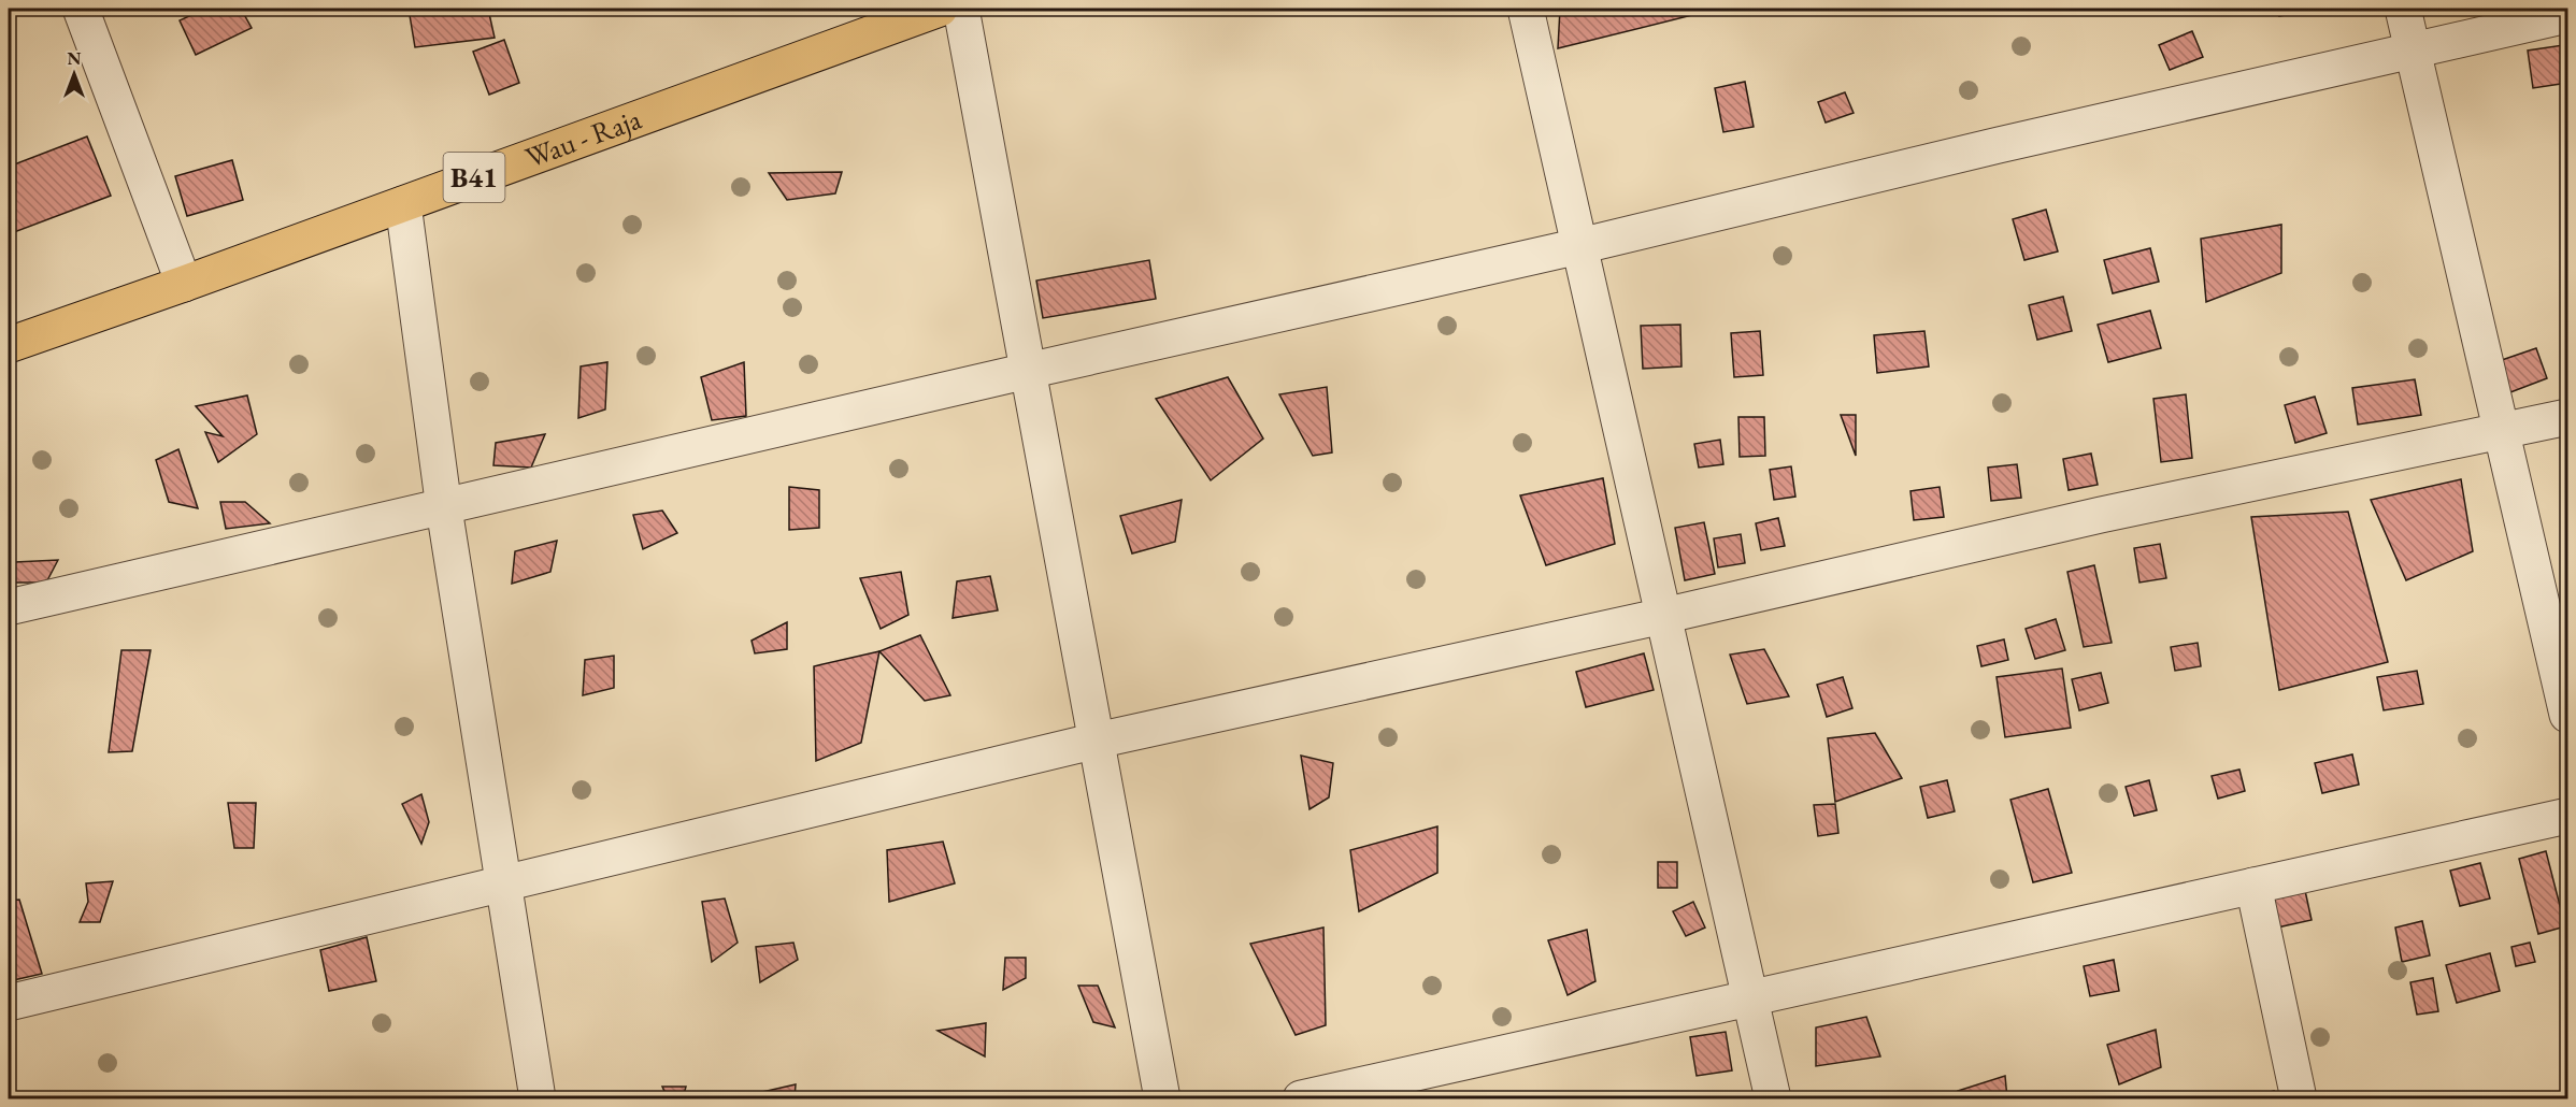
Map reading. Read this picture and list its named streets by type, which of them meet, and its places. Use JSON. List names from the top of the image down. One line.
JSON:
{"streets":{"main road":["Wau - Raja","B41"]},"north":"top"}
